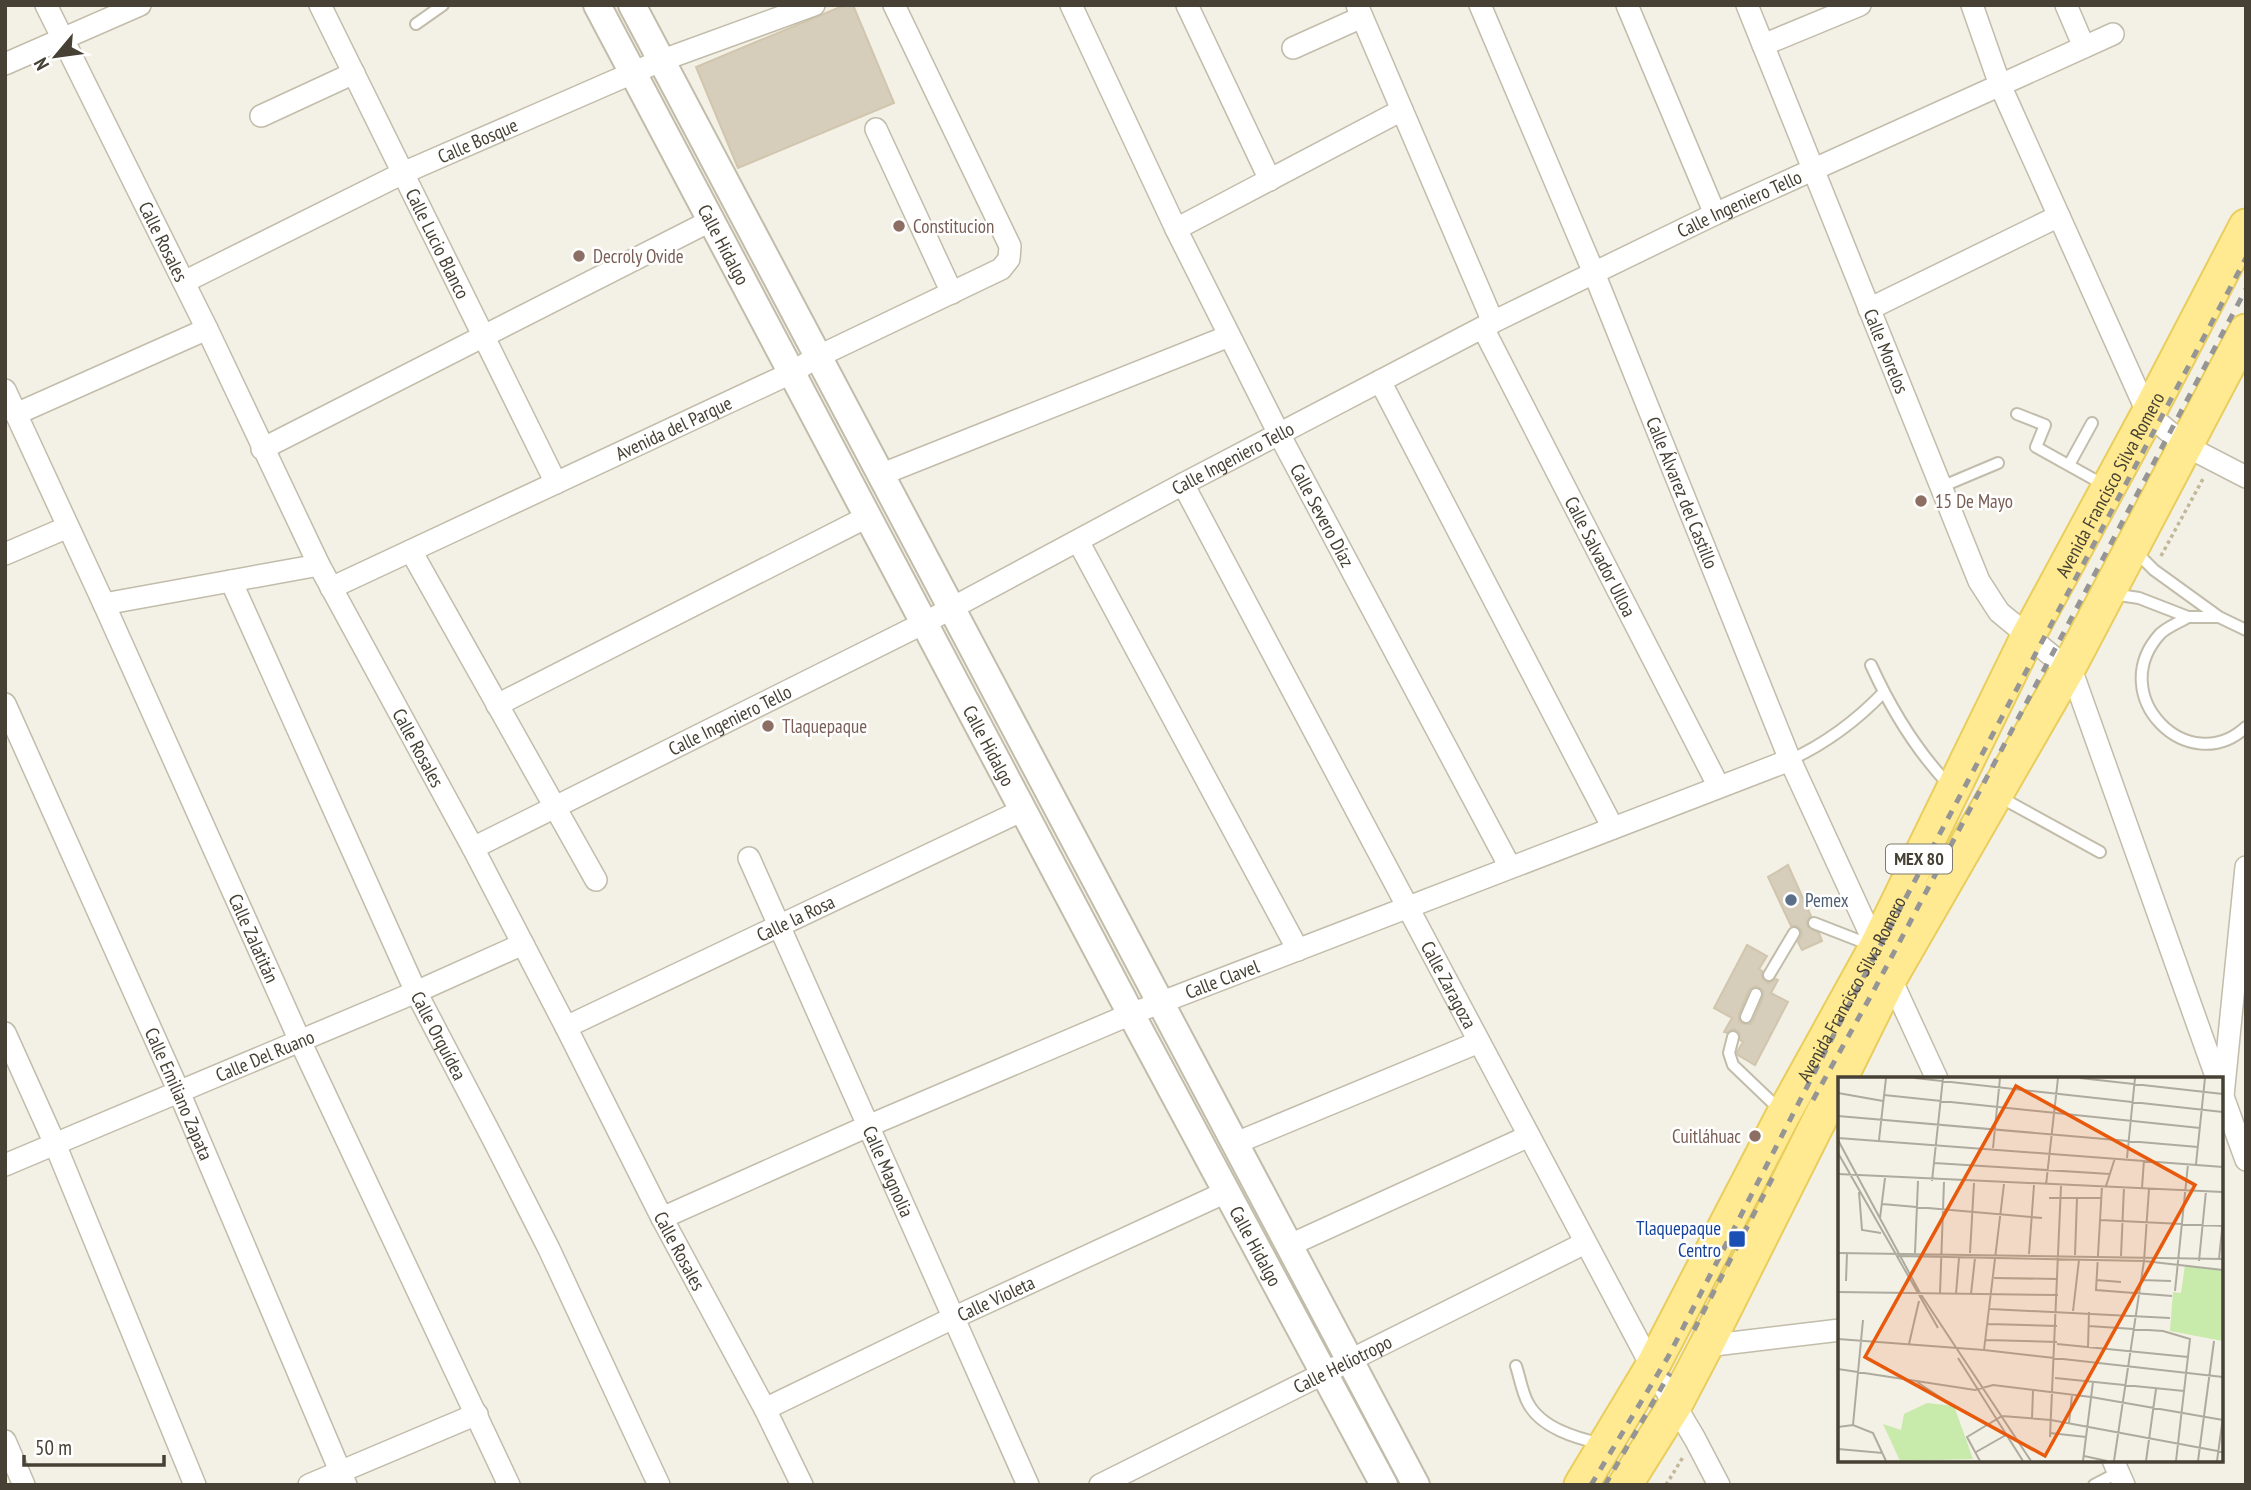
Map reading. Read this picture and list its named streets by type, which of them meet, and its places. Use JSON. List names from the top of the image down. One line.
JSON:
{"streets":{"main road":["Avenida Francisco Silva Romero","MEX 80"],"street":["Calle Bosque","Calle Ingeniero Tello","Calle Rosales","Calle Lucio Blanco","Calle Hidalgo","Calle Morelos","Avenida del Parque","Calle Álvarez del Castillo","Calle Severo Díaz","Calle Salvador Ulloa","Calle la Rosa","Calle Zalatitán","Calle Clavel","Calle Zaragoza","Calle Orquídea","Calle Del Ruano","Calle Emiliano Zapata","Calle Magnolia","Calle Violeta","Calle Heliotropo"]},"crossings":[["Calle Bosque","Calle Rosales"],["Calle Bosque","Calle Lucio Blanco"],["Calle Bosque","Calle Hidalgo"],["Calle Ingeniero Tello","Calle Rosales"],["Calle Ingeniero Tello","Calle Hidalgo"],["Calle Ingeniero Tello","Calle Morelos"],["Calle Ingeniero Tello","Calle Álvarez del Castillo"],["Calle Ingeniero Tello","Calle Severo Díaz"],["Calle Ingeniero Tello","Calle Salvador Ulloa"],["Calle Ingeniero Tello","Calle Zaragoza"],["Calle Rosales","Avenida del Parque"],["Calle Rosales","Calle la Rosa"],["Calle Rosales","Calle Clavel"],["Calle Rosales","Calle Del Ruano"],["Calle Rosales","Calle Violeta"],["Calle Lucio Blanco","Avenida del Parque"],["Calle Hidalgo","Avenida del Parque"],["Calle Hidalgo","Calle la Rosa"],["Calle Hidalgo","Calle Clavel"],["Calle Hidalgo","Calle Violeta"],["Calle Hidalgo","Calle Heliotropo"],["Calle Morelos","Avenida Francisco Silva Romero"],["Avenida Francisco Silva Romero","Calle Álvarez del Castillo"],["Avenida Francisco Silva Romero","Calle Zaragoza"],["Calle Álvarez del Castillo","Calle Clavel"],["Calle Severo Díaz","Calle Clavel"],["Calle Salvador Ulloa","Calle Clavel"],["Calle la Rosa","Calle Magnolia"],["Calle Zalatitán","Calle Del Ruano"],["Calle Clavel","Calle Zaragoza"],["Calle Clavel","Calle Magnolia"],["Calle Zaragoza","Calle Heliotropo"],["Calle Orquídea","Calle Del Ruano"],["Calle Del Ruano","Calle Emiliano Zapata"],["Calle Magnolia","Calle Violeta"]],"places":{"other":["Constitucion","Decroly Ovide","15 De Mayo","Tlaquepaque","Pemex","Cuitláhuac"],"transit":["Tlaquepaque Centro"]},"scale_bar":"50 m","north":"bottom left"}
